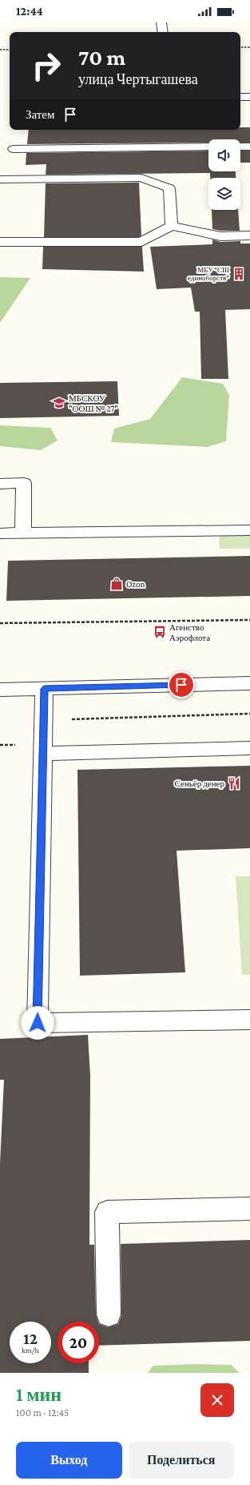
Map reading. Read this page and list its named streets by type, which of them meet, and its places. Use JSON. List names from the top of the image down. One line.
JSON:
{"places":{"building":["МБУ \"СШ единоборств\""],"school or university":["МБСКОУ \"ООШ № 27\""],"shop":["Ozon"],"bus stop":["Агенство Аэрофлота"],"restaurant":["Сеньёр денер"]},"page":{"status":"12:44","turn":["70 m","улица Чертыгашева"],"then":"Затем","speed":"12 km/h","limit":"20","heading":["1 мин","100 m · 12:45"],"buttons":["Выход","Поделиться"]}}
